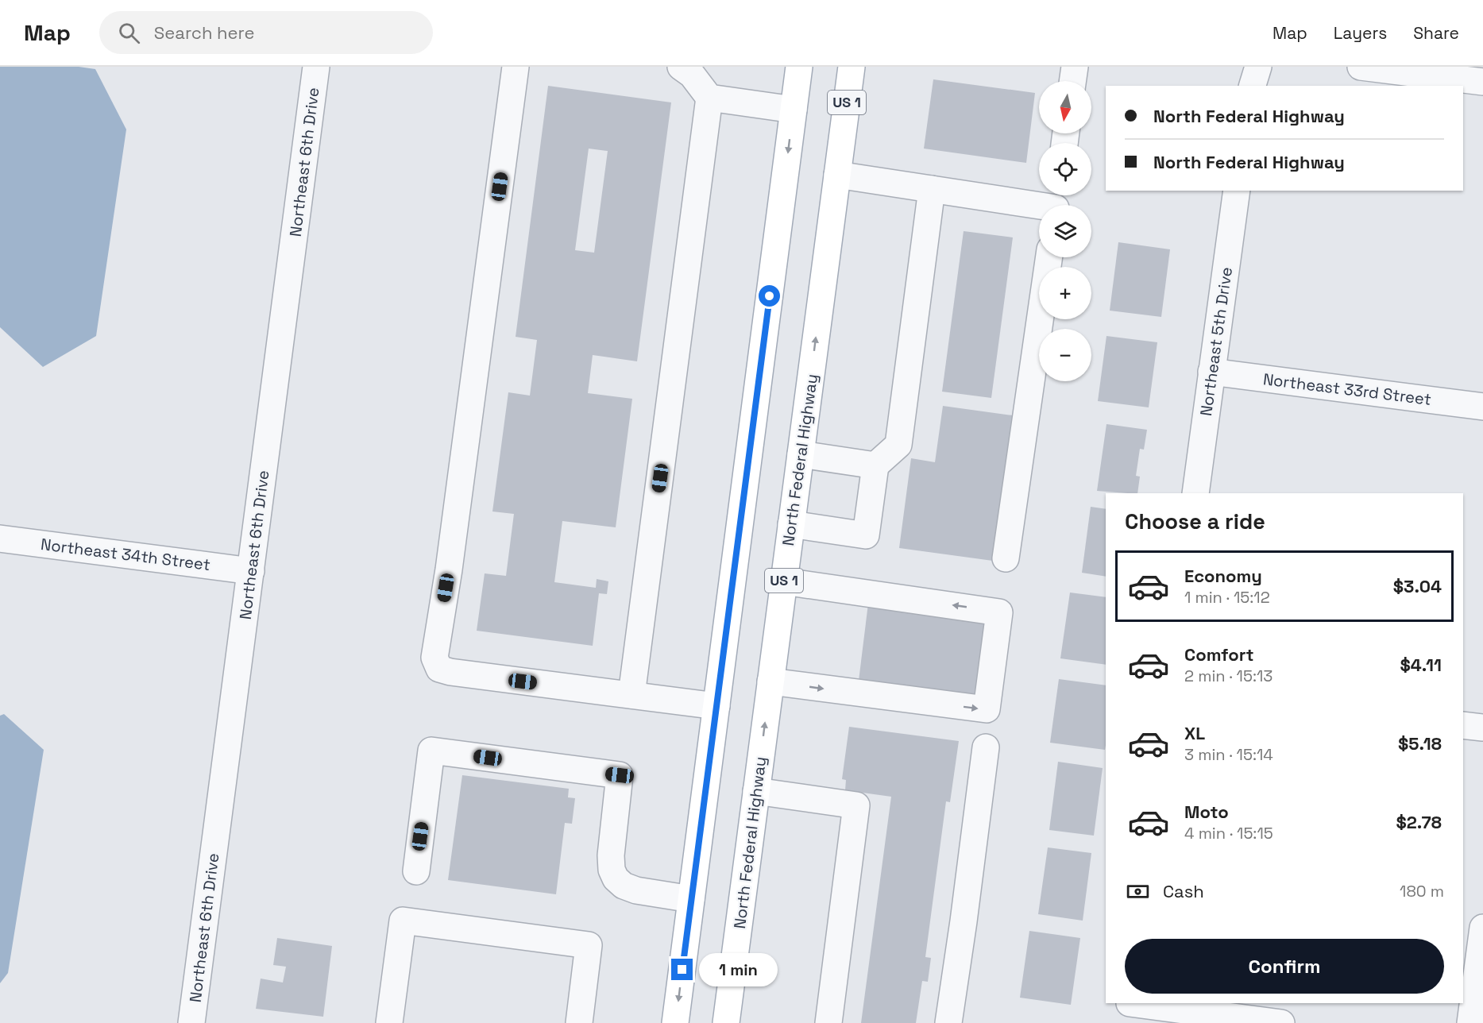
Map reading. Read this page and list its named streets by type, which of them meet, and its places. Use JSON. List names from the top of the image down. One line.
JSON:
{"streets":{"main road":["US 1","North Federal Highway"],"street":["Northeast 6th Drive","Northeast 5th Drive","Northeast 33rd Street","Northeast 34th Street"]},"crossings":[["Northeast 6th Drive","Northeast 34th Street"],["Northeast 5th Drive","Northeast 33rd Street"]],"north":"bottom","page":{"header":"Map","search":"Search here","nav":["Map","Layers","Share"],"map_buttons":["+","−"],"banner":["North Federal Highway","North Federal Highway"],"heading":"Choose a ride","list":[{"name":"Economy","note":"1 min · 15:12","value":"$3.04"},{"name":"Comfort","note":"2 min · 15:13","value":"$4.11"},{"name":"XL","note":"3 min · 15:14","value":"$5.18"},{"name":"Moto","note":"4 min · 15:15","value":"$2.78"}],"pay":["Cash","180 m"],"buttons":"Confirm","bubble":"1 min"}}
